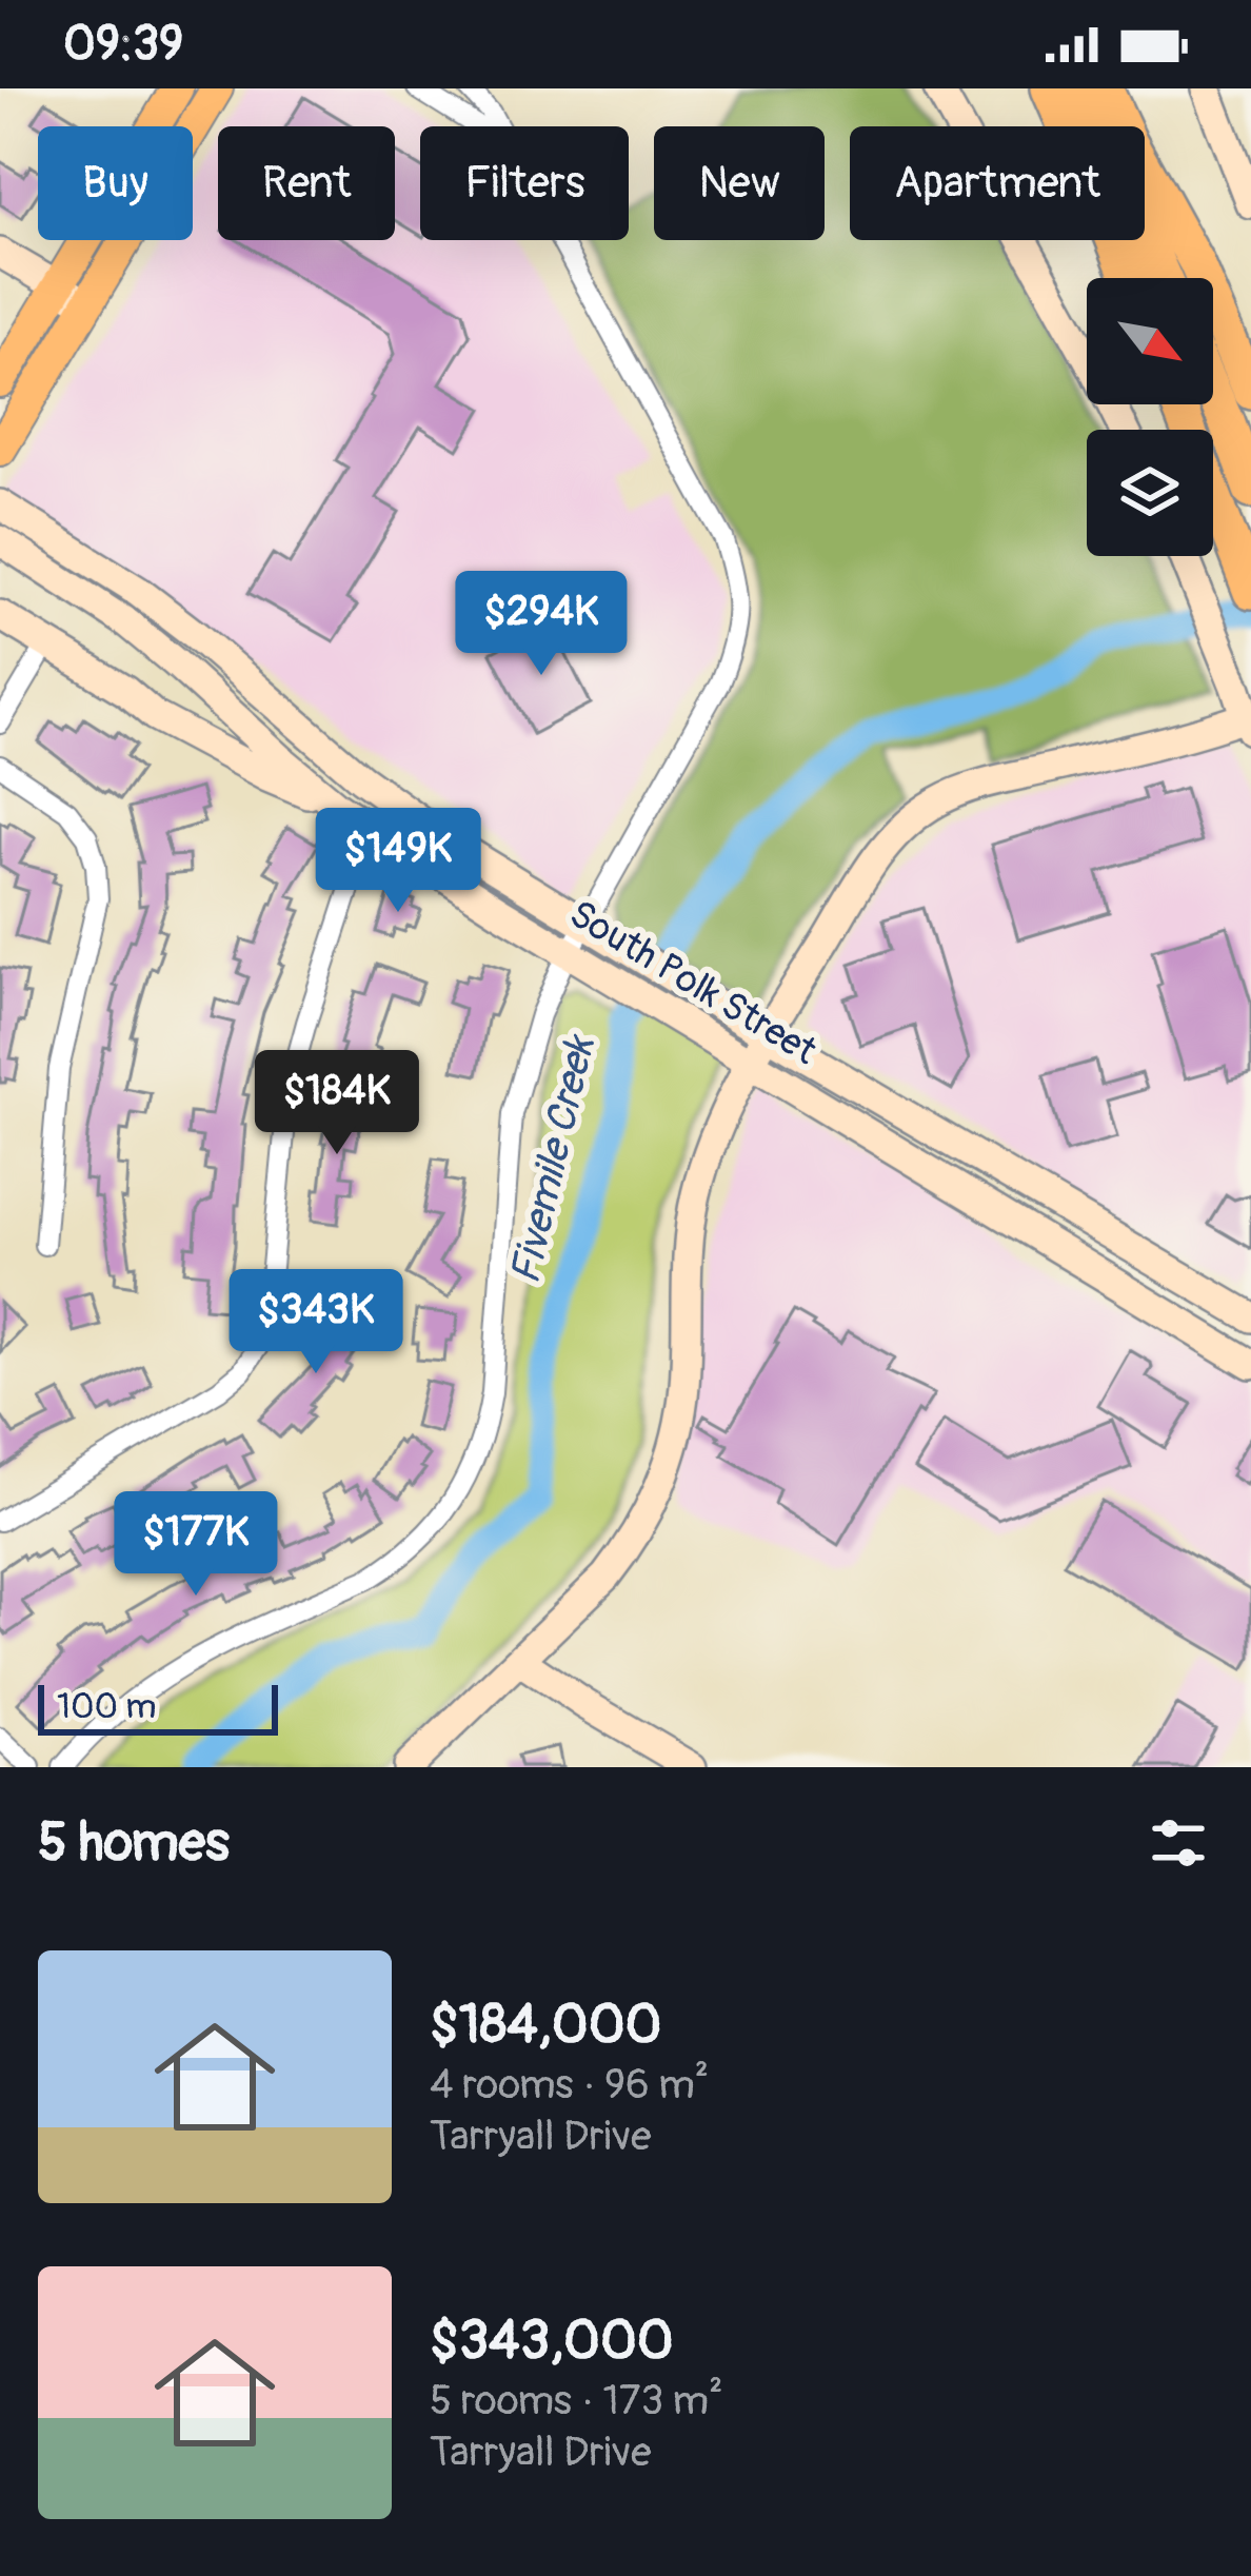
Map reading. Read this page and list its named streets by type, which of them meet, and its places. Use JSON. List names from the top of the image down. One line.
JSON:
{"streets":{"main road":["South Polk Street"]},"water":["Fivemile Creek"],"scale_bar":"100 m","north":"bottom right","page":{"status":"09:39","chip":["Buy","Rent","Filters","New","Apartment"],"price":["$294K","$149K","$184K","$343K","$177K"],"scale":"100 m","heading":"5 homes","list":[{"name":"$184,000","note":"4 rooms · 96 m² · Tarryall Drive"},{"name":"$343,000","note":"5 rooms · 173 m² · Tarryall Drive"}]}}
